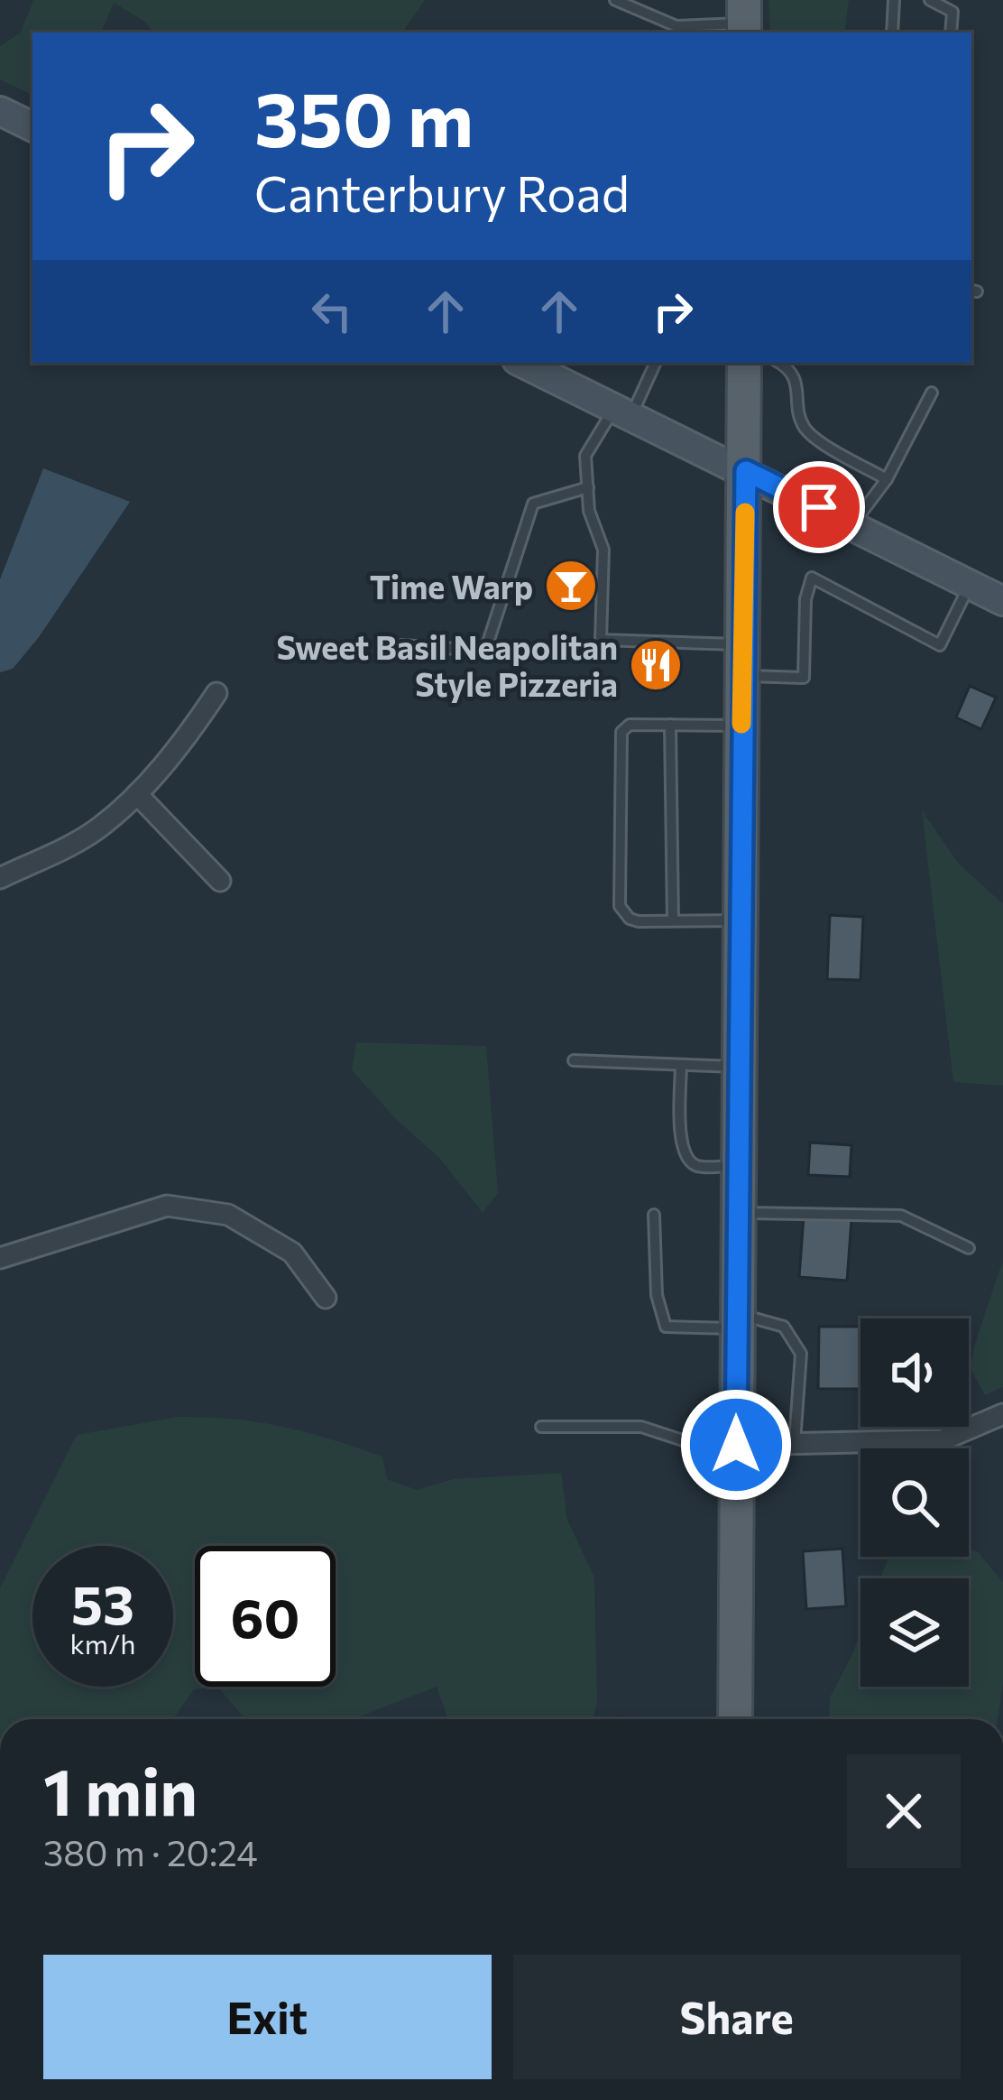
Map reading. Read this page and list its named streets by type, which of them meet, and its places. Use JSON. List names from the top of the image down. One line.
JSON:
{"places":{"bar":["Time Warp"],"restaurant":["Sweet Basil Neapolitan Style Pizzeria"]},"page":{"turn":["350 m","Canterbury Road"],"speed":"53 km/h","limit":"60","heading":["1 min","380 m · 20:24"],"buttons":["Exit","Share"]}}
